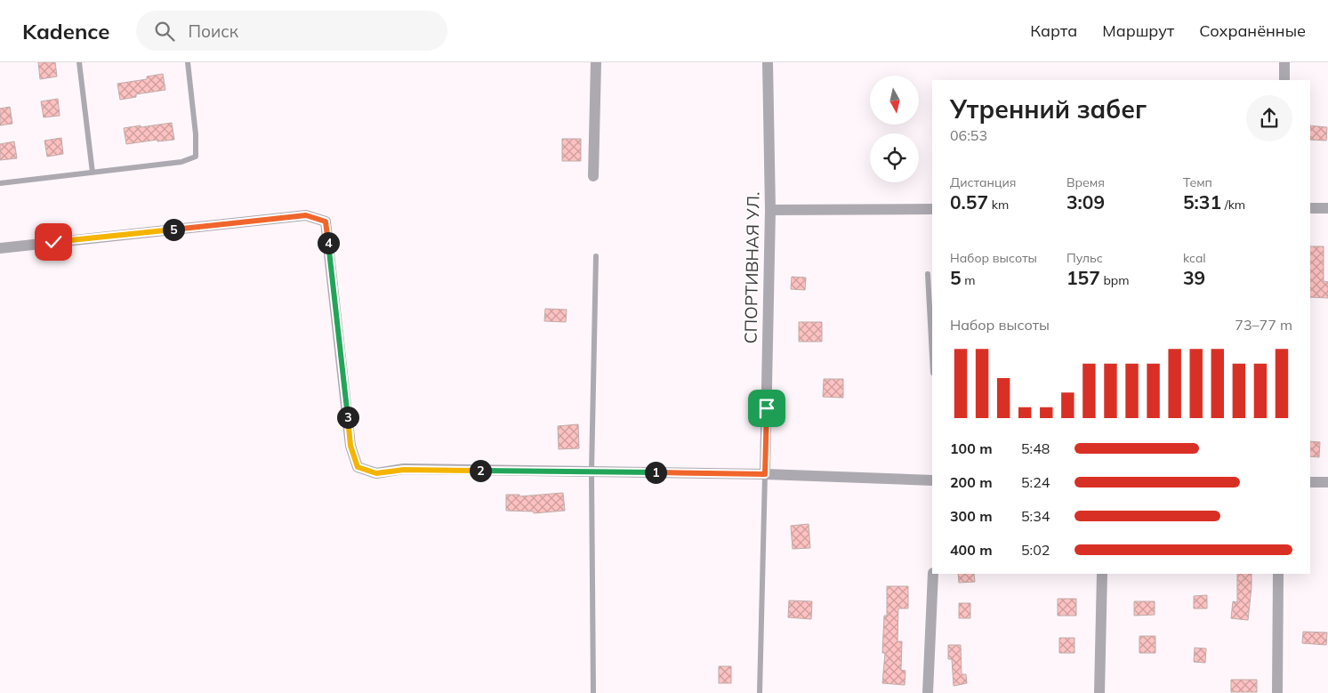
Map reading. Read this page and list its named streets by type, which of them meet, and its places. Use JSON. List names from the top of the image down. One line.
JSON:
{"streets":{"street":["СПОРТИВНАЯ УЛ."]},"north":"bottom","page":{"header":"Kadence","search":"Поиск","nav":["Карта","Маршрут","Сохранённые"],"heading":["Утренний забег","06:53"],"stats":[["Дистанция","0.57 km"],["Время","3:09"],["Темп","5:31 /km"],["Набор высоты","5 m"],["Пульс","157 bpm"],["kcal","39"]],"pins":["5","4","3","2","1"],"chart":["Набор высоты","73–77 m"],"list":[{"name":"100 m","note":"5:48"},{"name":"200 m","note":"5:24"},{"name":"300 m","note":"5:34"},{"name":"400 m","note":"5:02"}]}}
